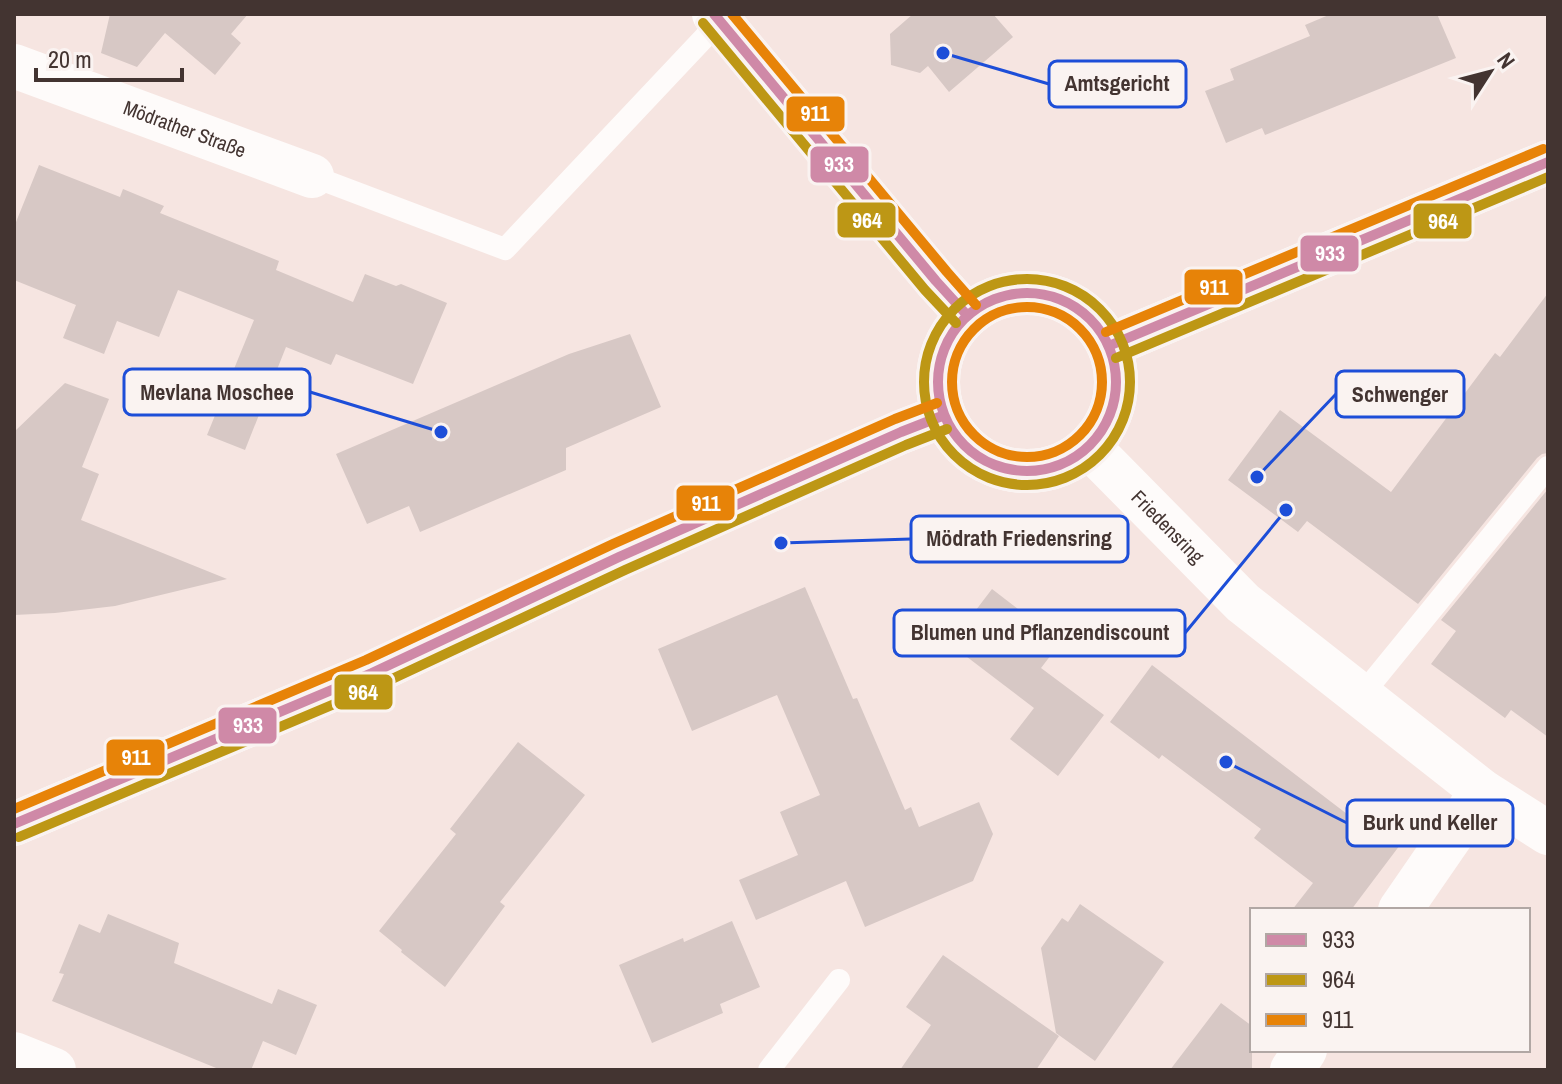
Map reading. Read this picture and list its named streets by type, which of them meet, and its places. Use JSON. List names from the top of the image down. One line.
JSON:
{"streets":{"street":["Mödrather Straße","Friedensring"]},"places":["Amtsgericht","Mevlana Moschee","Schwenger","Blumen und Pflanzendiscount","Mödrath Friedensring","Burk und Keller"],"lines":["transit line 933","transit line 911","transit line 964"],"legend":["933","964","911"],"scale_bar":"20 m","north":"top right"}
